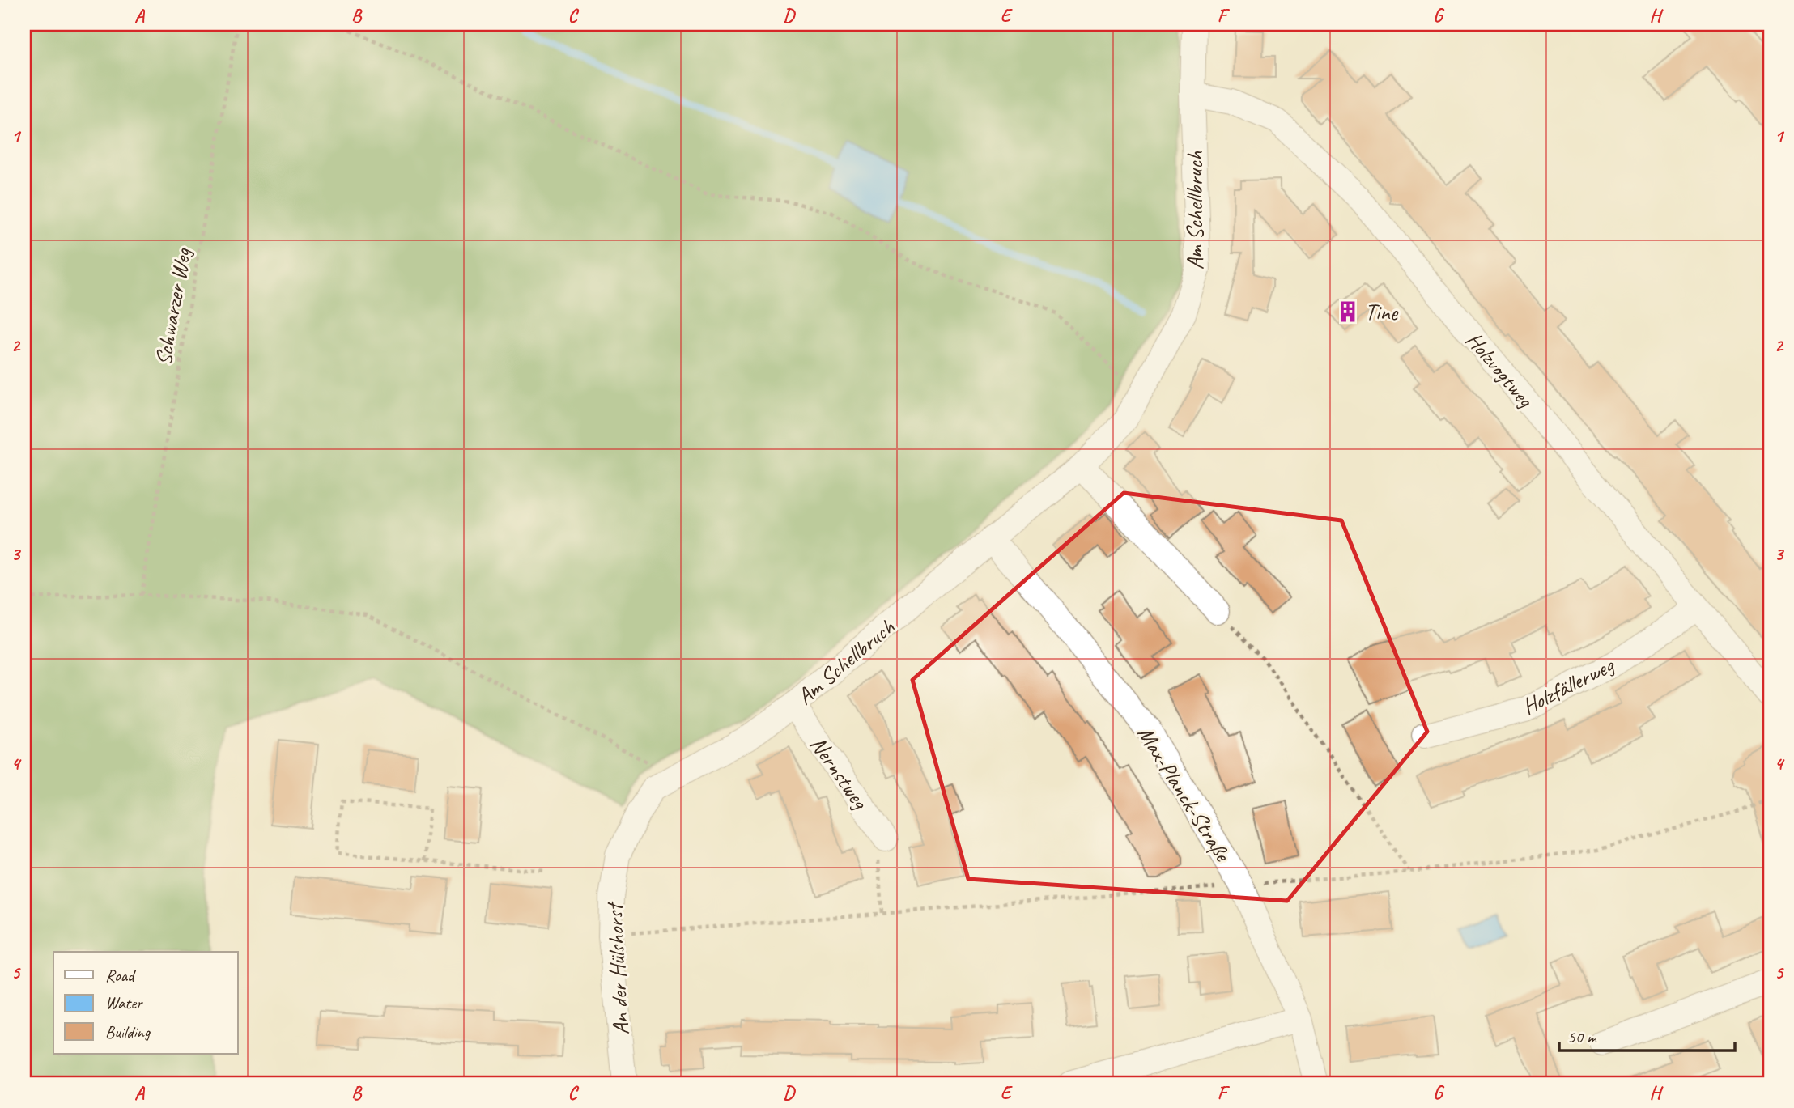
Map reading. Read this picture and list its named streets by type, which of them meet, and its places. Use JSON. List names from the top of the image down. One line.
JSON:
{"streets":{"street":["Am Schellbruch","Holzvogtweg","Holzfällerweg","Nernstweg","Max-Planck-Straße","An der Hülshorst"],"path":["Schwarzer Weg"]},"crossings":[["Am Schellbruch","Holzvogtweg"],["Am Schellbruch","Nernstweg"],["Am Schellbruch","Max-Planck-Straße"],["Am Schellbruch","An der Hülshorst"],["Holzvogtweg","Holzfällerweg"]],"places":{"building":["Tine"]},"legend":["Road","Water","Building"],"scale_bar":"50 m","grid":{"columns":["A","B","C","D","E","F","G","H"],"rows":["1","2","3","4","5"]}}
